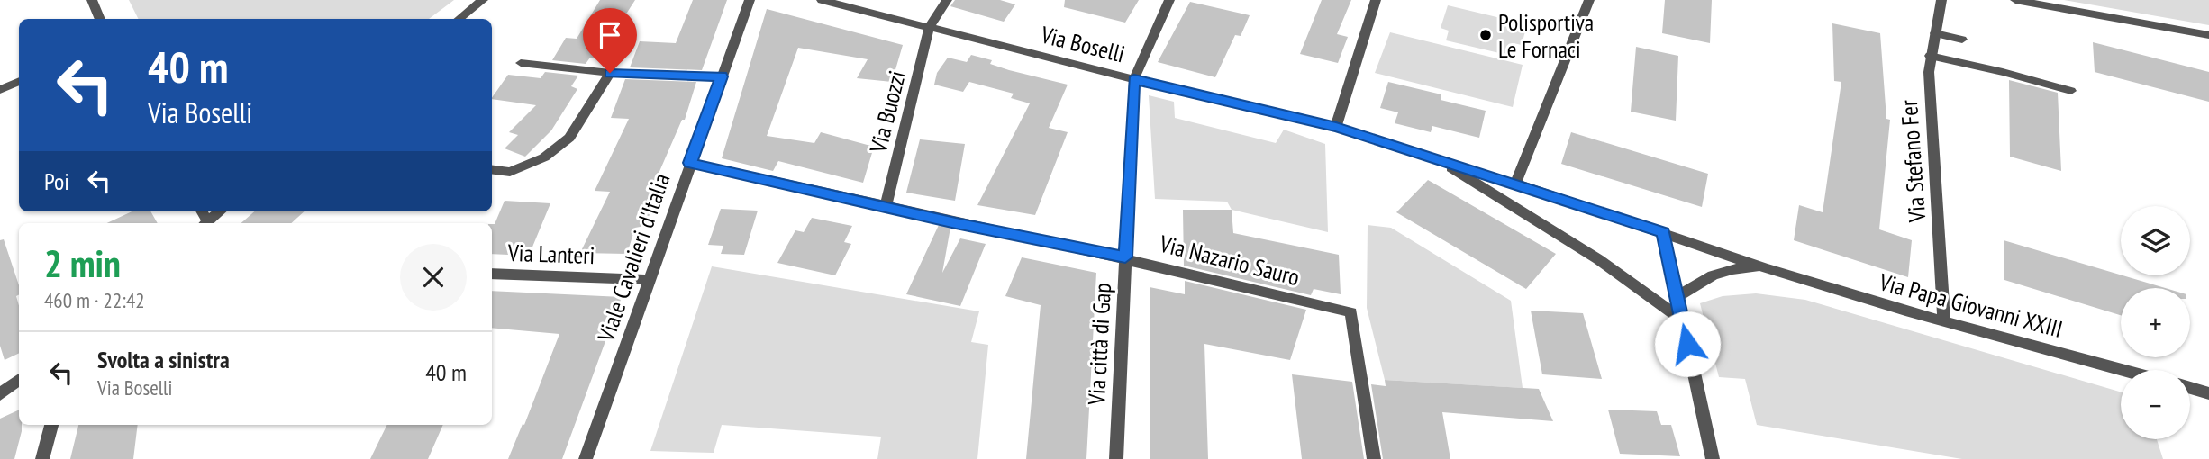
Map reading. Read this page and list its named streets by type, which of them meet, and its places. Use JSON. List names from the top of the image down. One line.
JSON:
{"streets":{"street":["Via Boselli","Via Buozzi","Via Stefano Fer","Via Lanteri","Viale Cavalieri d'Italia","Via Nazario Sauro","Via Papa Giovanni XXIII","Via città di Gap"]},"crossings":[["Via Boselli","Via Buozzi"],["Via Boselli","Via Papa Giovanni XXIII"],["Via Boselli","Via città di Gap"],["Via Buozzi","Via Nazario Sauro"],["Via Stefano Fer","Via Papa Giovanni XXIII"],["Via Lanteri","Viale Cavalieri d'Italia"],["Viale Cavalieri d'Italia","Via Nazario Sauro"],["Via Nazario Sauro","Via città di Gap"]],"places":["Polisportiva Le Fornaci"],"page":{"turn":["40 m","Via Boselli"],"then":"Poi","map_buttons":["+","−"],"heading":["2 min","460 m · 22:42"],"list":[{"name":"Svolta a sinistra","note":"Via Boselli","value":"40 m"}]}}
